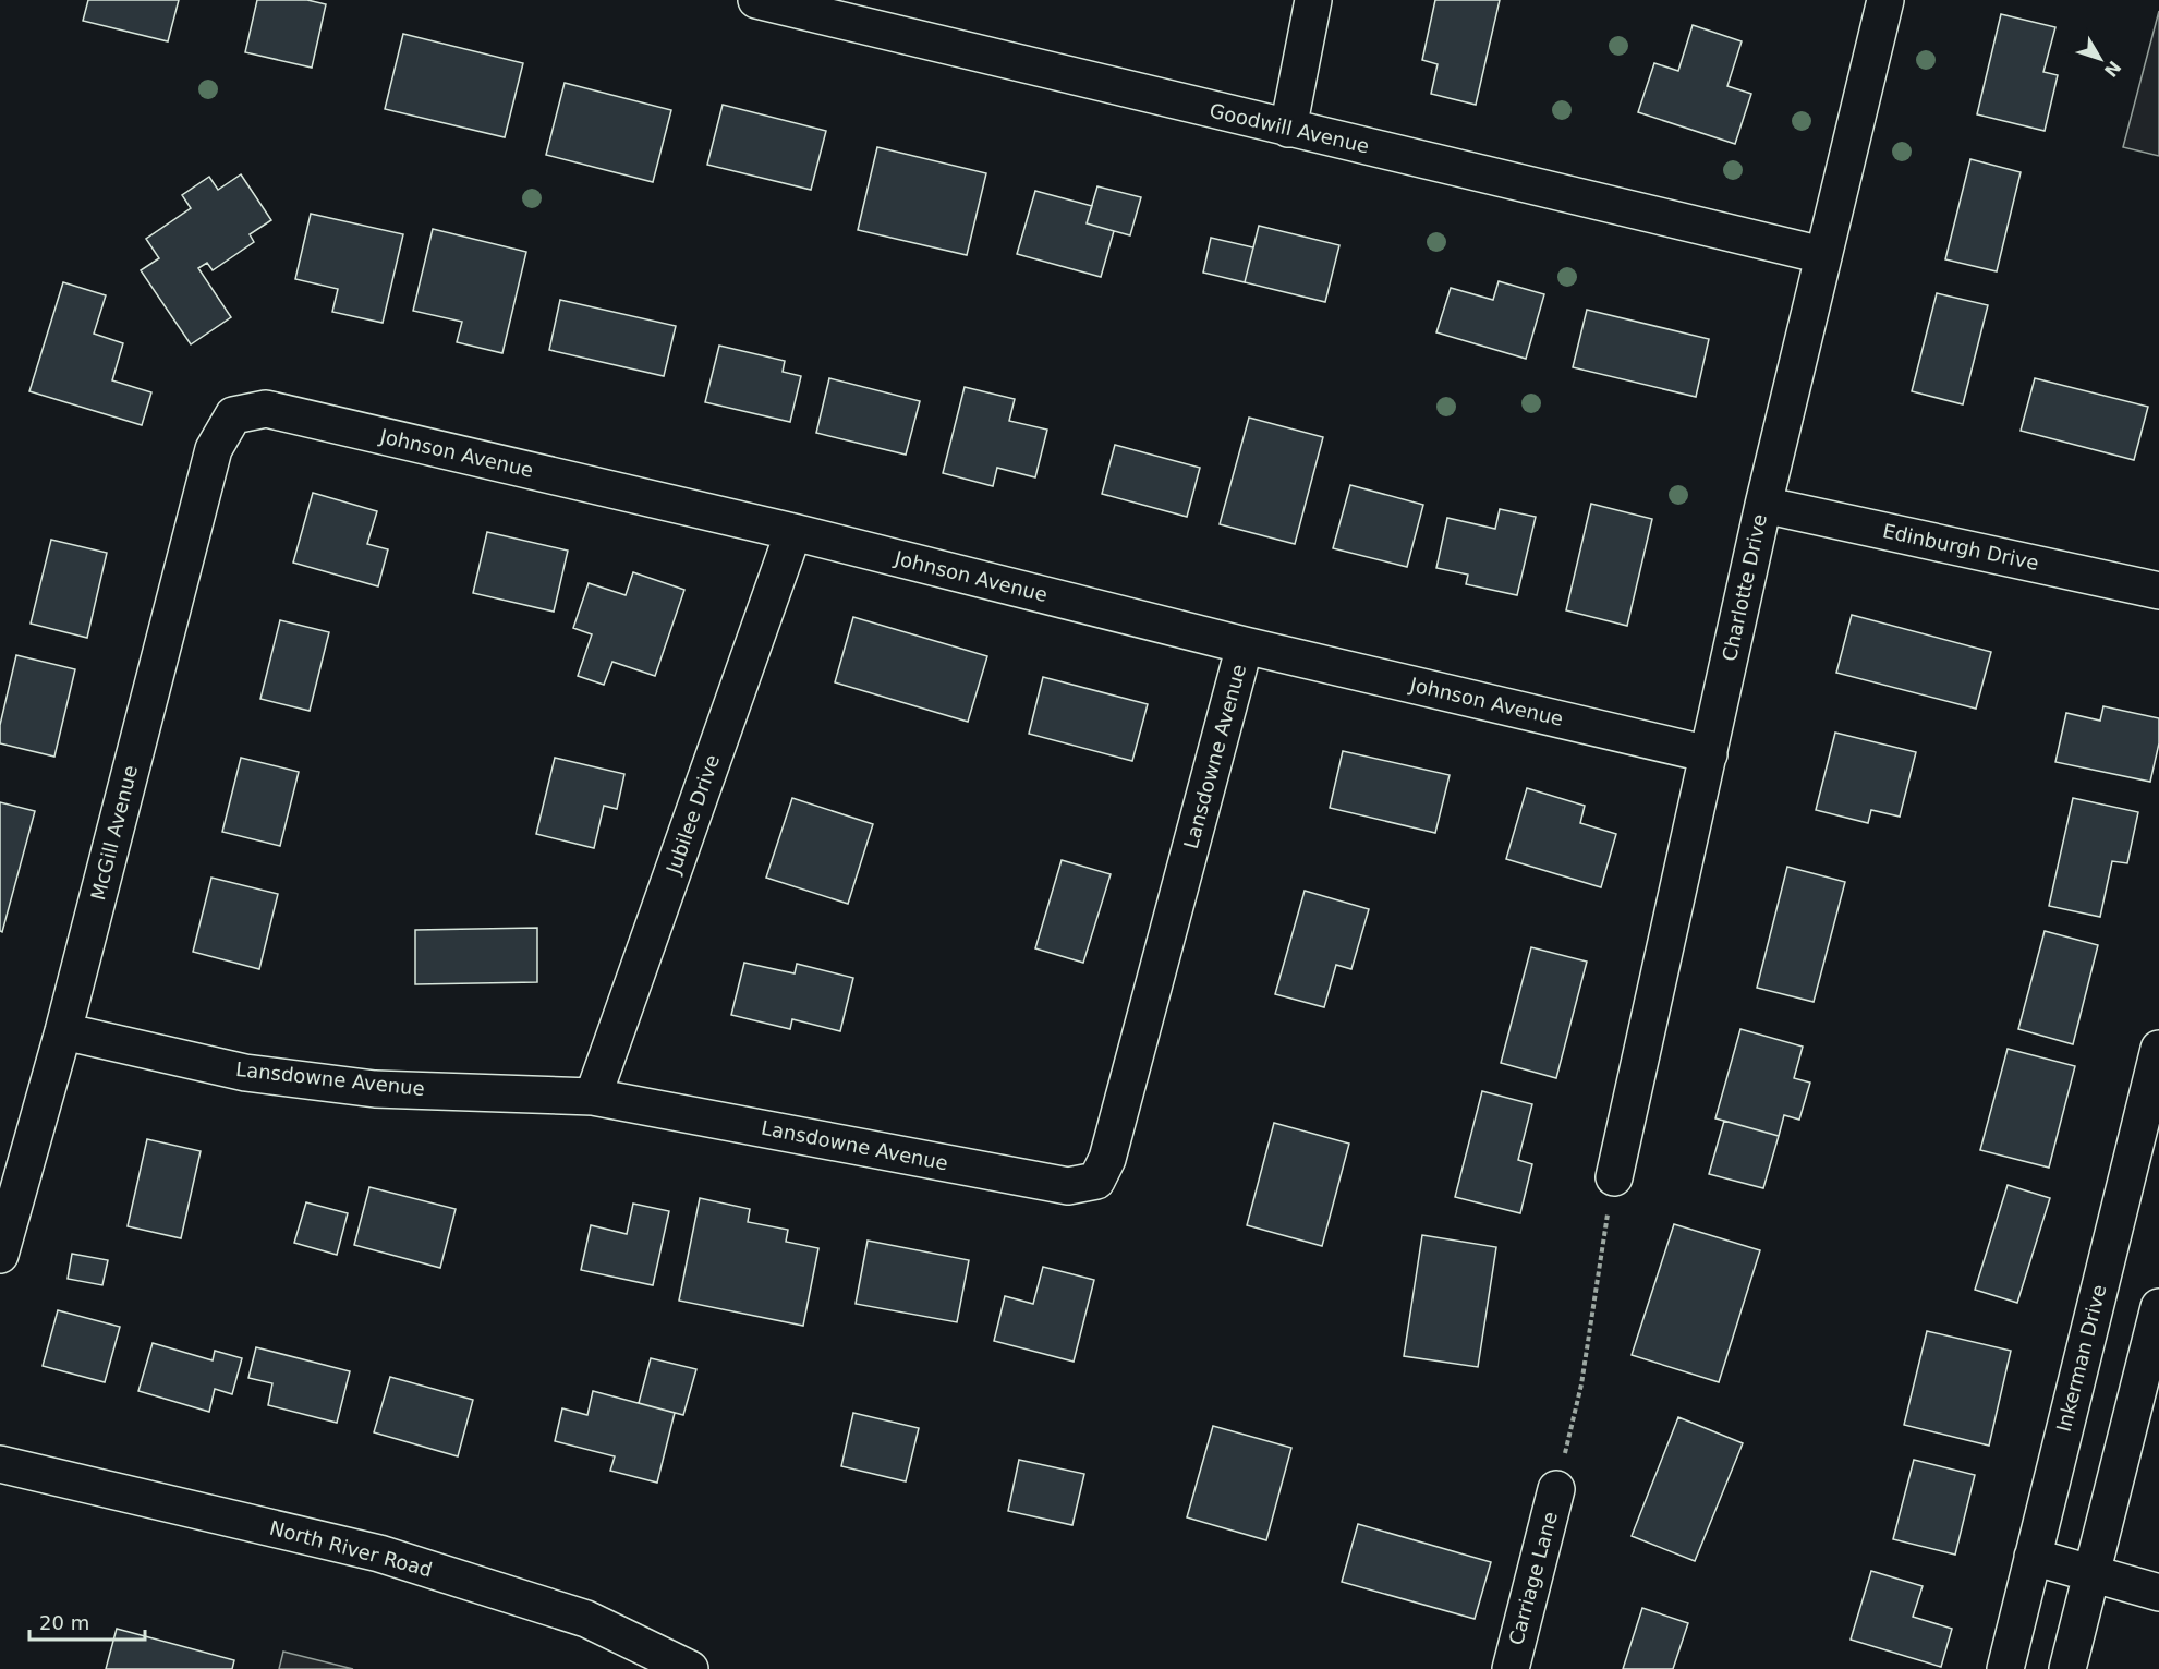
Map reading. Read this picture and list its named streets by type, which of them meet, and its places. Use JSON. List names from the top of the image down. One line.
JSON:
{"streets":{"street":["Goodwill Avenue","Johnson Avenue","Edinburgh Drive","Charlotte Drive","Lansdowne Avenue","Jubilee Drive","McGill Avenue","Inkerman Drive","North River Road","Carriage Lane"]},"crossings":[["Goodwill Avenue","Charlotte Drive"],["Johnson Avenue","Charlotte Drive"],["Johnson Avenue","Lansdowne Avenue"],["Johnson Avenue","Jubilee Drive"],["Johnson Avenue","McGill Avenue"],["Edinburgh Drive","Charlotte Drive"],["Lansdowne Avenue","Jubilee Drive"],["Lansdowne Avenue","McGill Avenue"]],"scale_bar":"20 m","north":"bottom right"}
